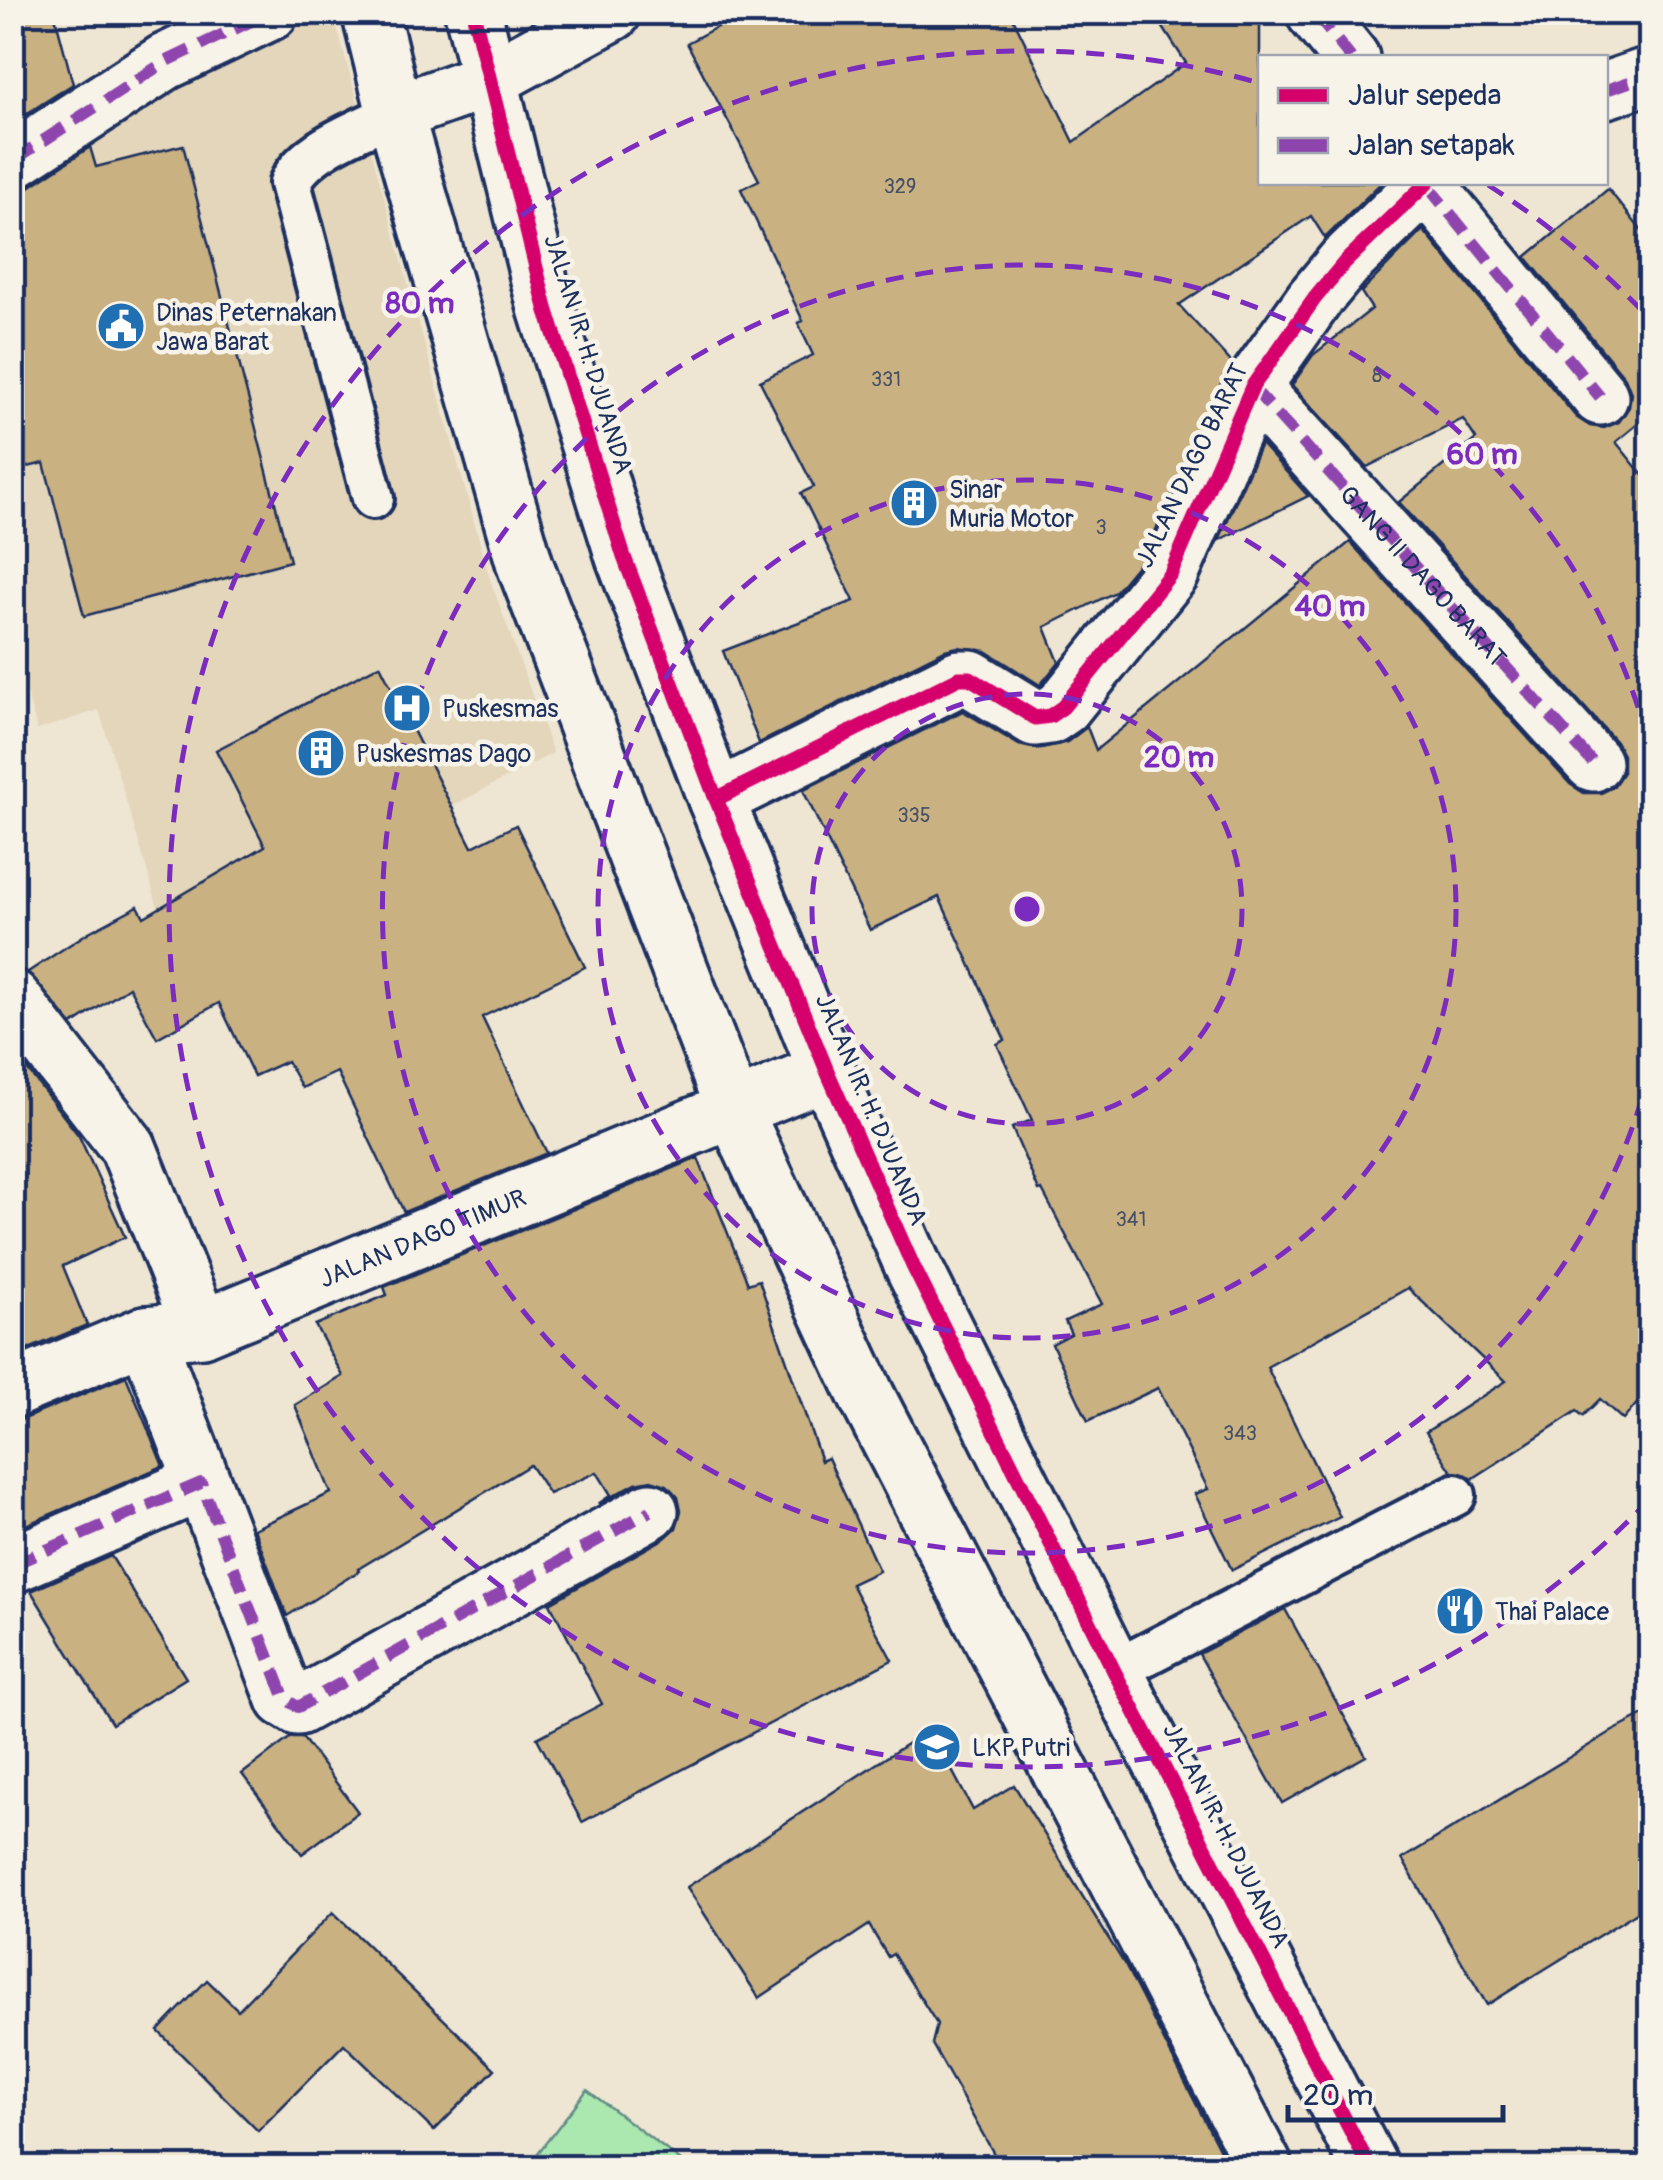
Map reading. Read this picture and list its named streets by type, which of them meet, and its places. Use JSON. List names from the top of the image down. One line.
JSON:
{"streets":{"street":["JALAN IR. H. DJUANDA","JALAN DAGO BARAT","GANG II DAGO BARAT","JALAN DAGO TIMUR"]},"crossings":[["JALAN IR. H. DJUANDA","JALAN DAGO BARAT"],["JALAN IR. H. DJUANDA","JALAN DAGO TIMUR"],["JALAN DAGO BARAT","GANG II DAGO BARAT"]],"places":{"public building":["Dinas Peternakan Jawa Barat"],"building":["Sinar Muria Motor","Puskesmas Dago"],"hospital":["Puskesmas"],"restaurant":["Thai Palace"],"school or university":["LKP Putri"]},"house_numbers":["329","8","331","3","335","341","343"],"legend":["Jalur sepeda","Jalan setapak"],"scale_bar":"20 m","rings":["80 m","60 m","40 m","20 m"]}
